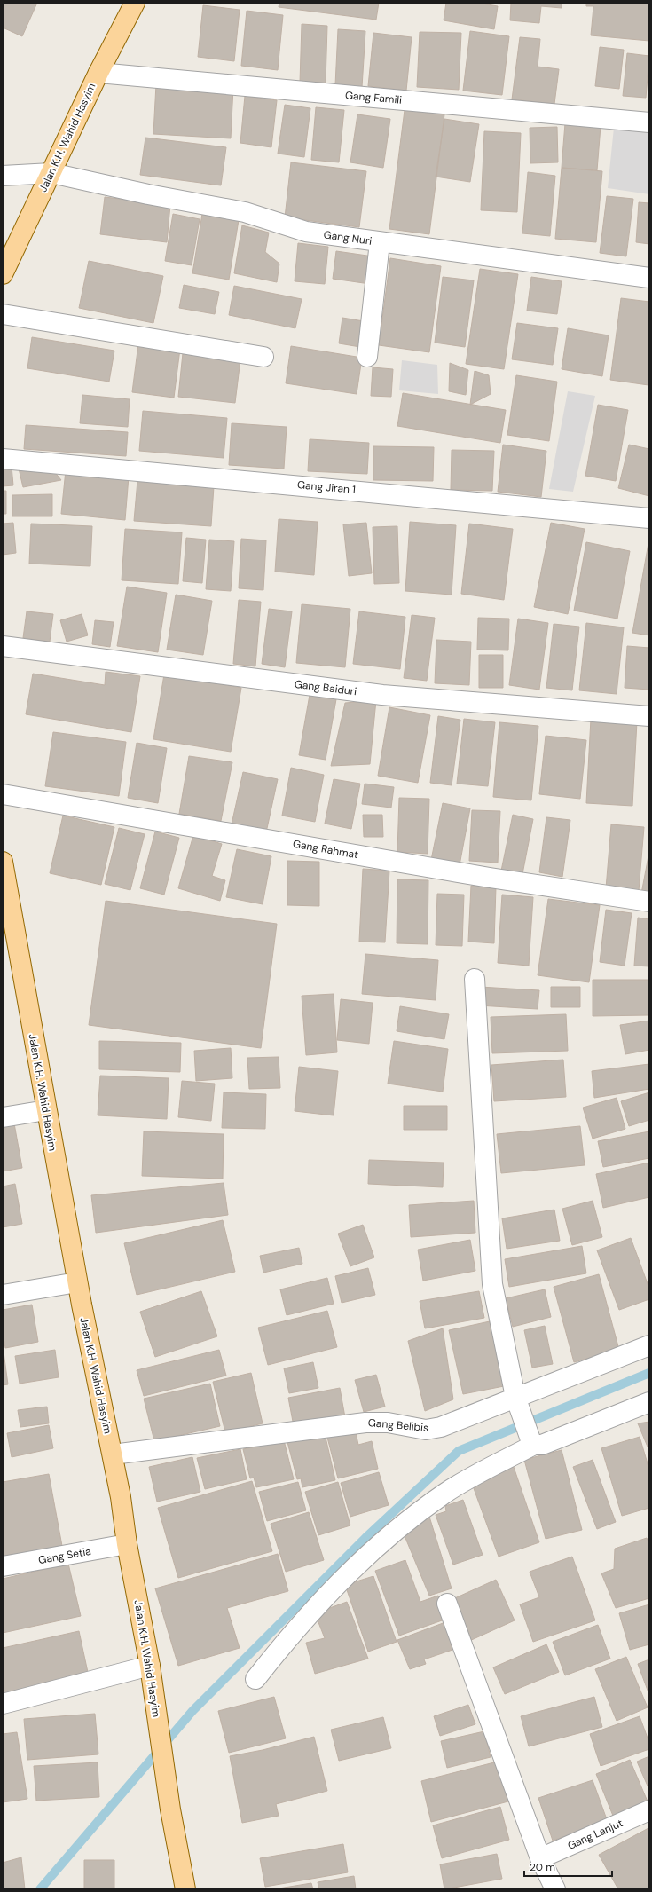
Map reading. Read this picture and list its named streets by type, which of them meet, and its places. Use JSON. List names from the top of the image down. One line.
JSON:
{"streets":{"main road":["Jalan K.H. Wahid Hasyim"],"street":["Gang Famili","Gang Nuri","Gang Jiran 1","Gang Baiduri","Gang Rahmat","Gang Belibis","Gang Setia","Gang Lanjut"]},"crossings":[["Gang Famili","Jalan K.H. Wahid Hasyim"],["Jalan K.H. Wahid Hasyim","Gang Nuri"],["Jalan K.H. Wahid Hasyim","Gang Belibis"],["Jalan K.H. Wahid Hasyim","Gang Setia"]],"scale_bar":"20 m"}
